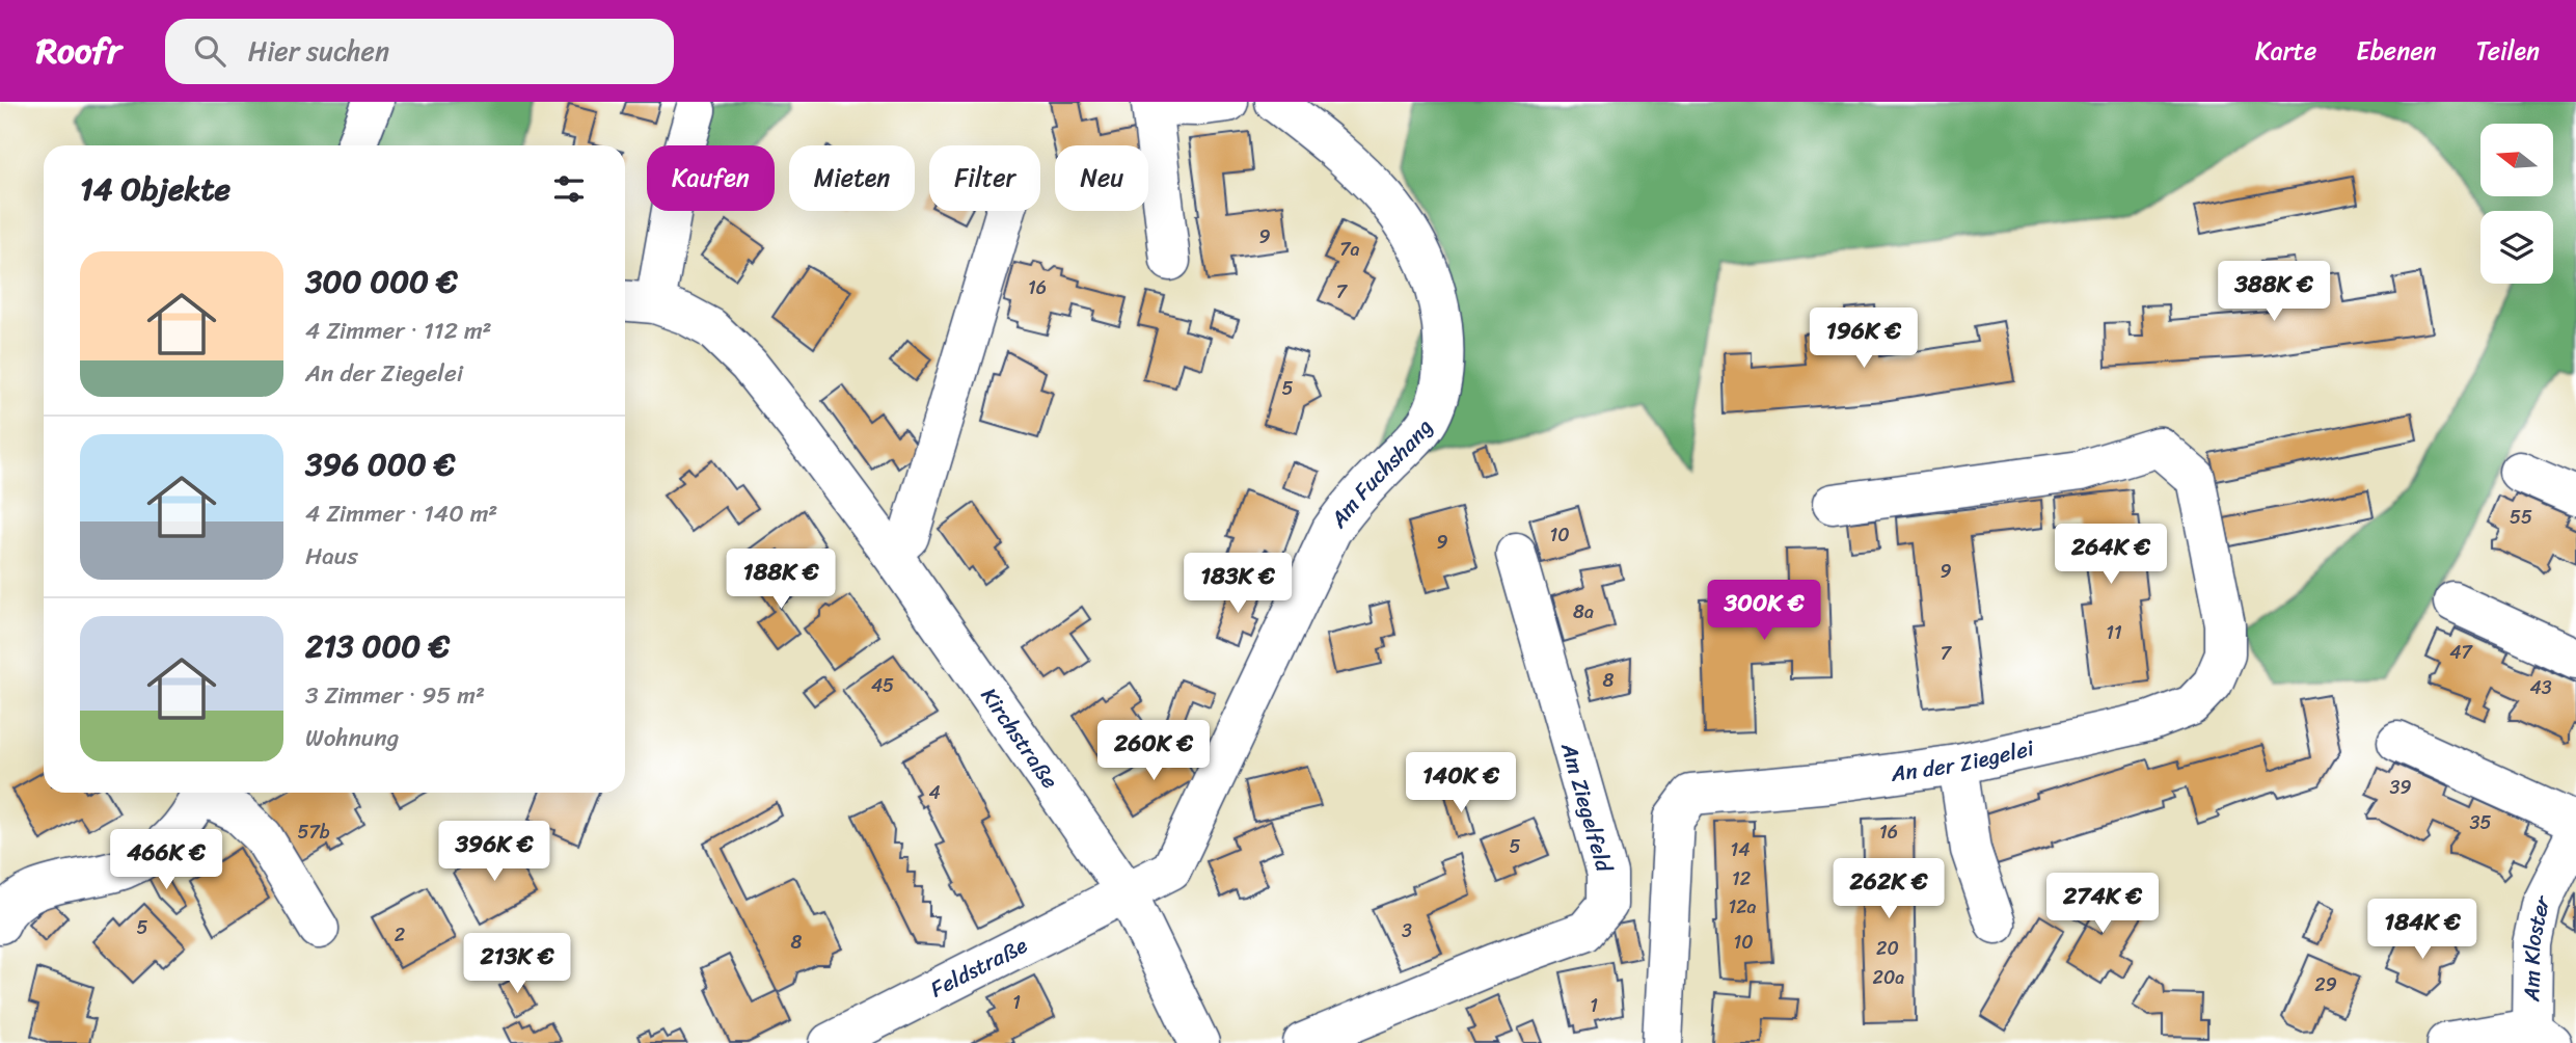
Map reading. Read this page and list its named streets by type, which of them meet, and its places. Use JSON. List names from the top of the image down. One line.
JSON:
{"streets":{"street":["Am Fuchshang","Kirchstraße","An der Ziegelei","Am Ziegelfeld","Am Kloster","Feldstraße"]},"crossings":[["Am Fuchshang","Kirchstraße"],["Am Fuchshang","Feldstraße"],["Kirchstraße","Feldstraße"]],"house_numbers":["9","7a","16","7","5","55","10","9","9","8a","11","47","7","8","45","43","39","4","35","57b","16","5","14","12","12a","5","3","2","8","10","20","20a","29","1","1"],"north":"left","page":{"header":"Roofr","search":"Hier suchen","nav":["Karte","Ebenen","Teilen"],"chip":["Kaufen","Mieten","Filter","Neu"],"heading":"14 Objekte","list":[{"name":"300 000 €","note":"4 Zimmer · 112 m² · An der Ziegelei"},{"name":"396 000 €","note":"4 Zimmer · 140 m² · Haus"},{"name":"213 000 €","note":"3 Zimmer · 95 m² · Wohnung"}],"price":["388K €","196K €","264K €","188K €","183K €","300K €","260K €","140K €","396K €","466K €","262K €","274K €","184K €","213K €"]}}
